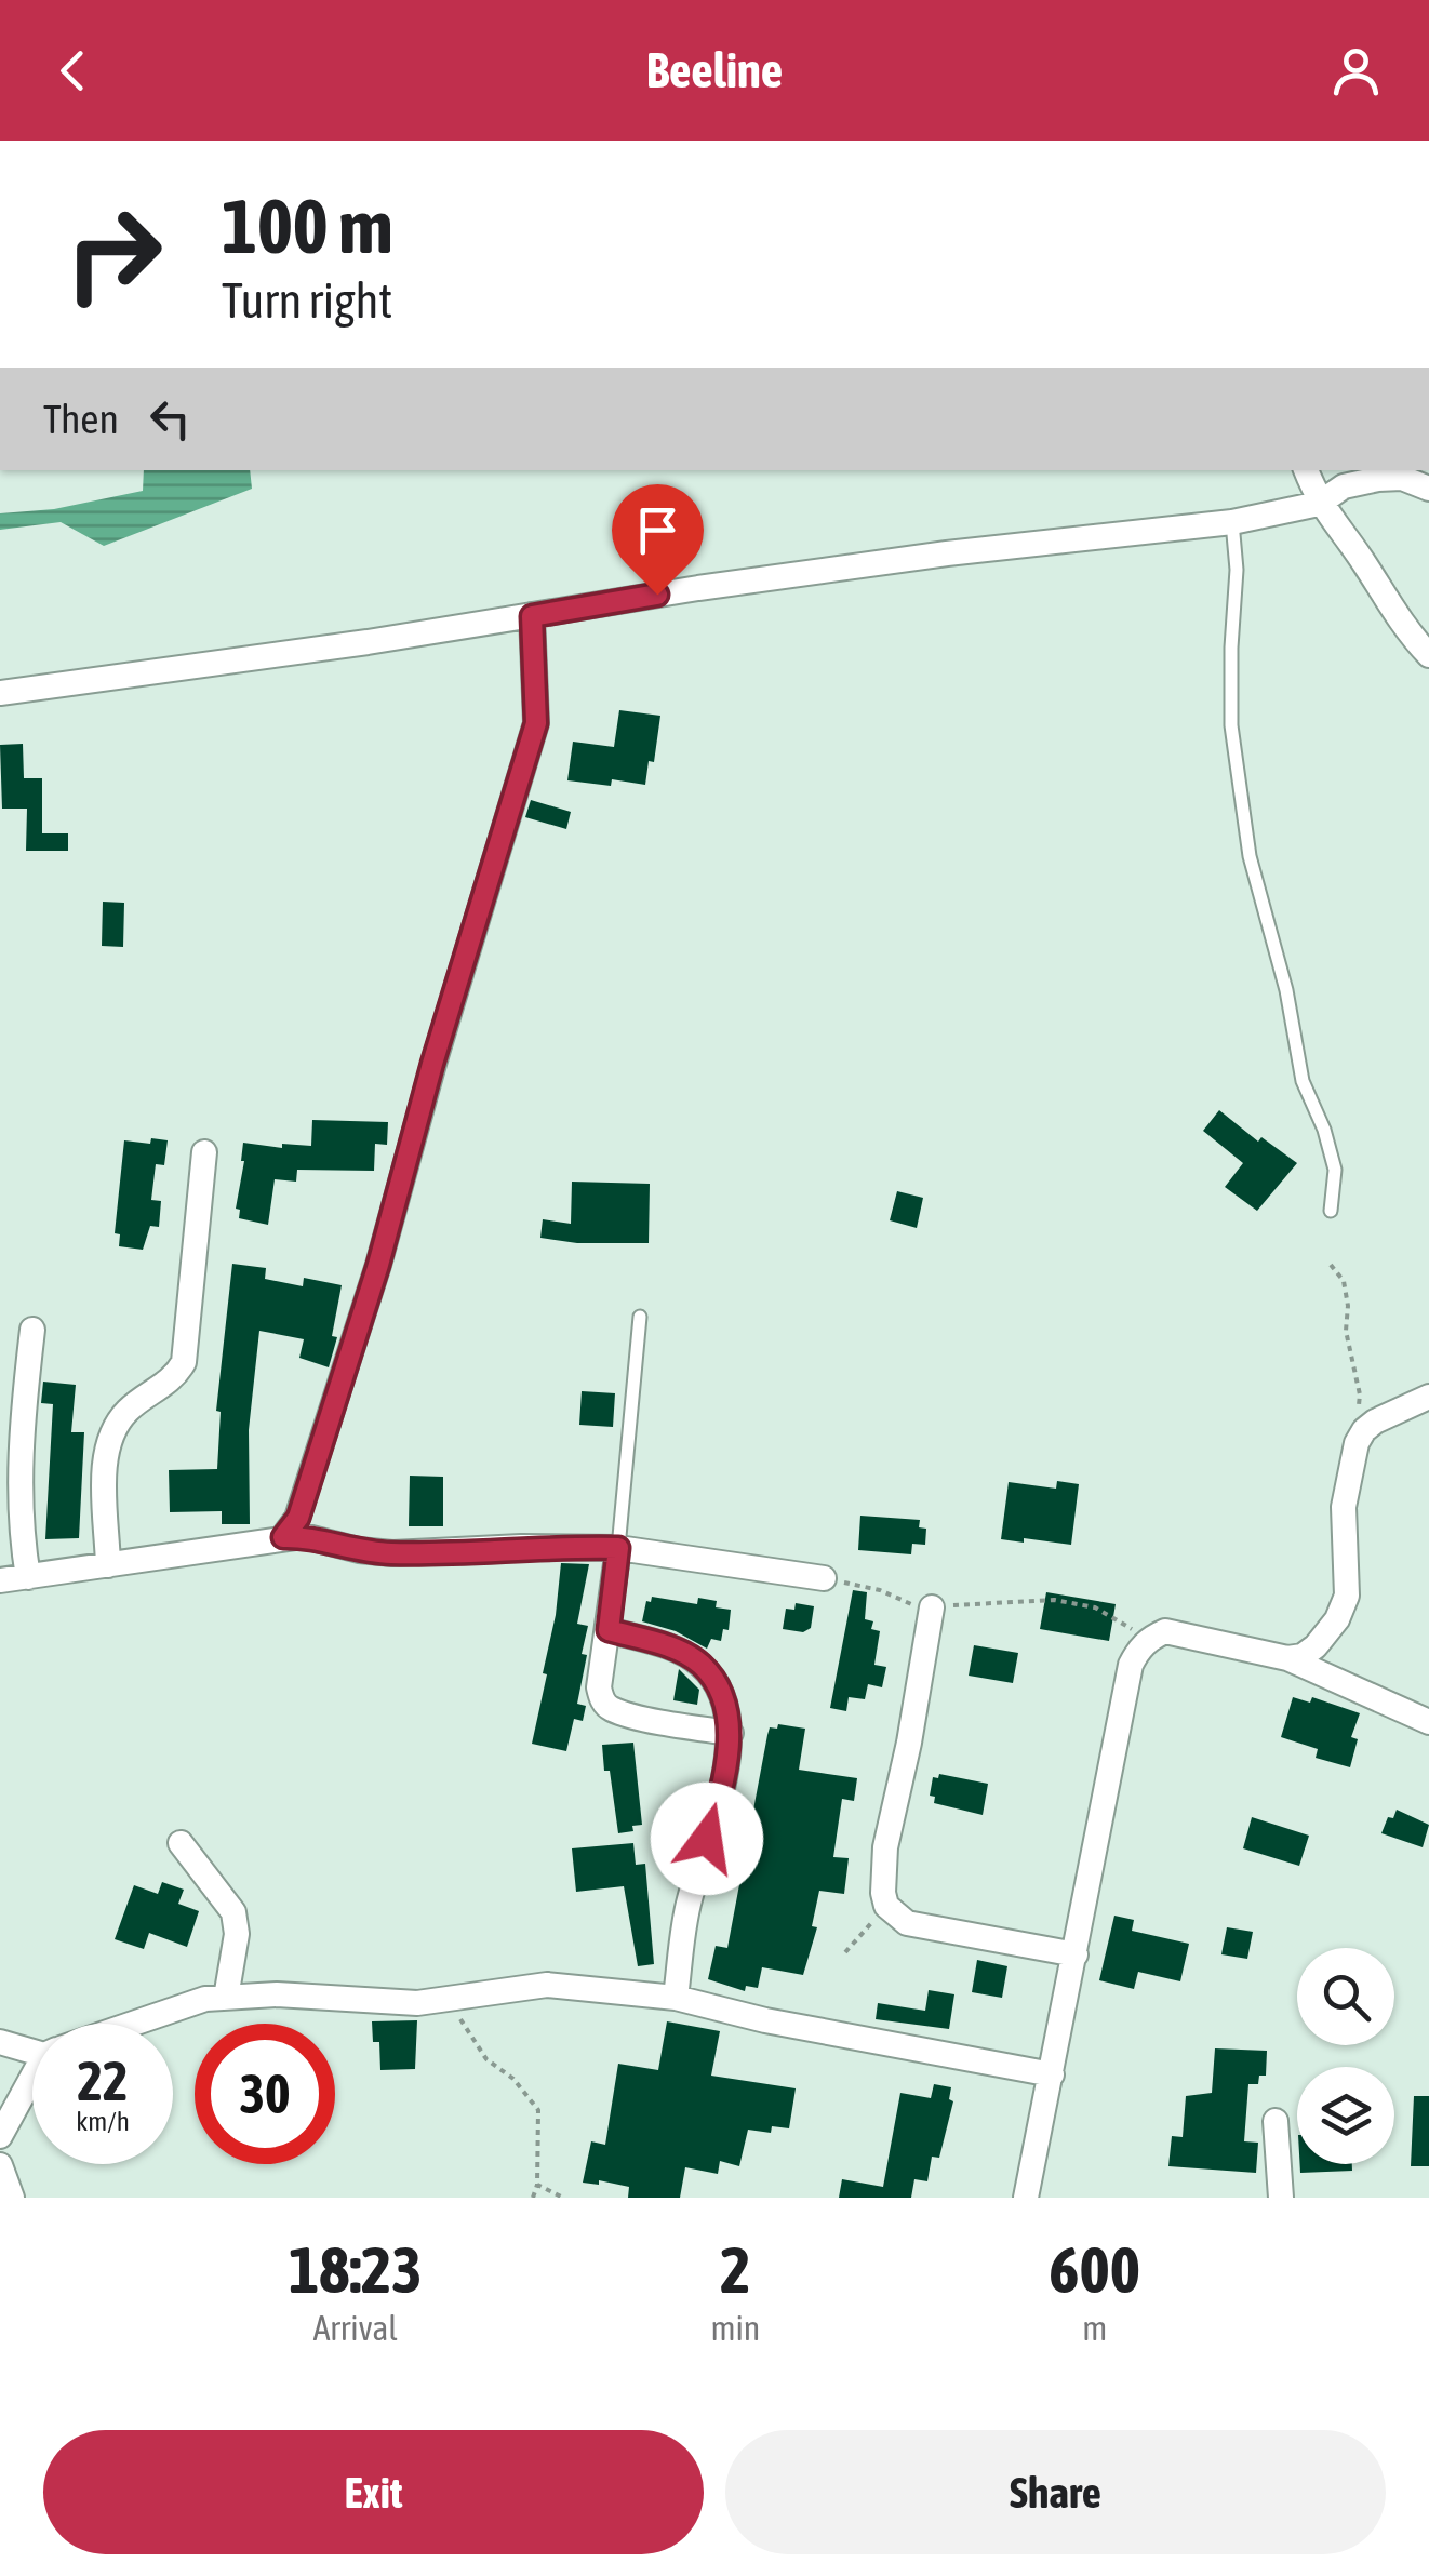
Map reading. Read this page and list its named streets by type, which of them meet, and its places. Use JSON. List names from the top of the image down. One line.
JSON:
{"page":{"header":"Beeline","turn":["100 m","Turn right"],"then":"Then","speed":"22 km/h","limit":"30","eta":["18:23","Arrival","2","min","600","m"],"buttons":["Exit","Share"]}}
